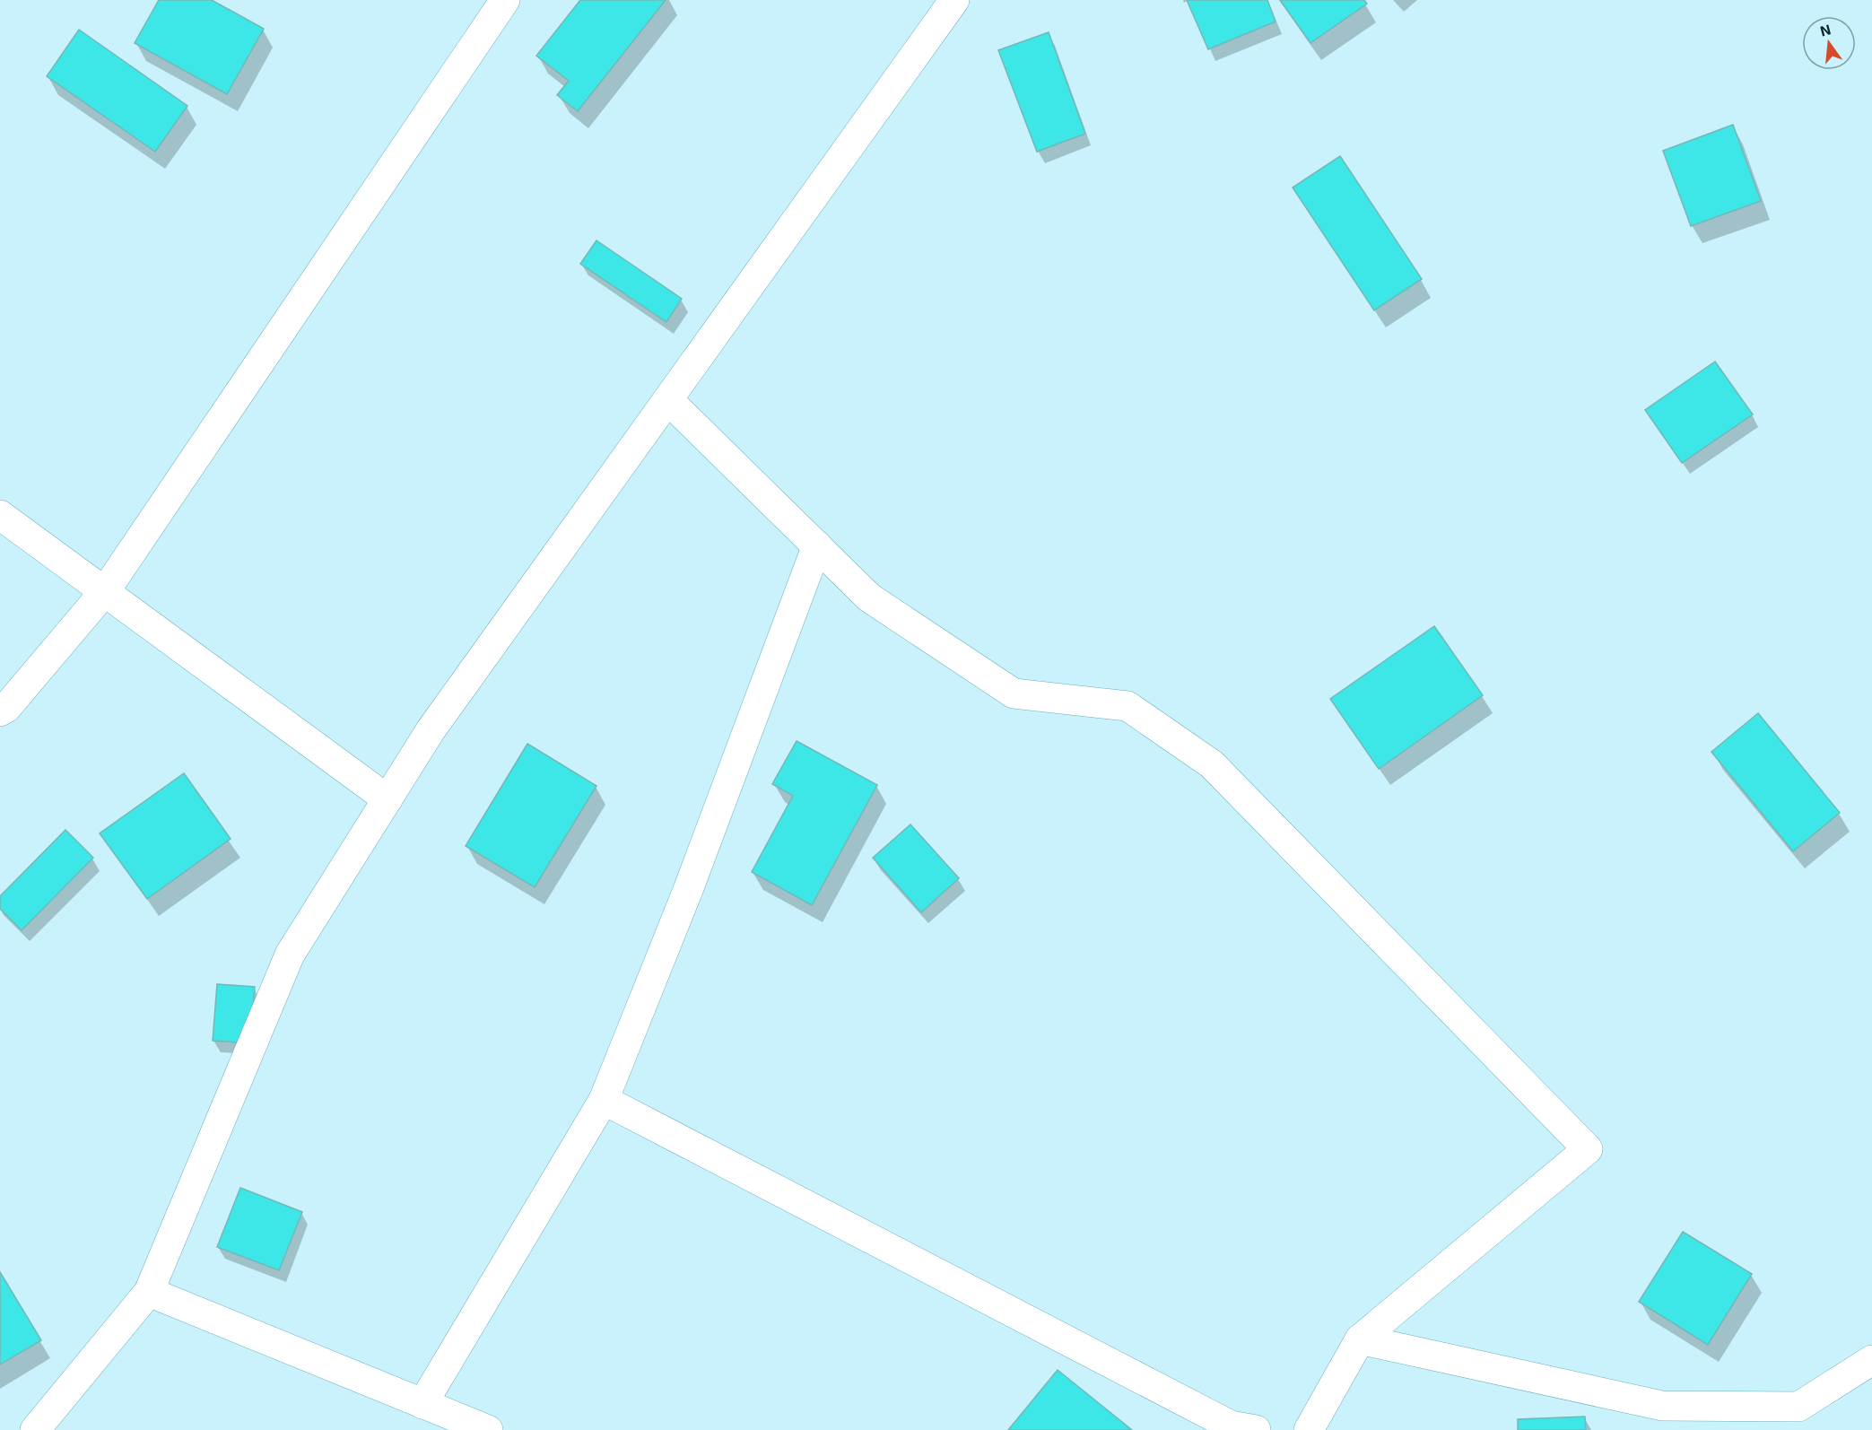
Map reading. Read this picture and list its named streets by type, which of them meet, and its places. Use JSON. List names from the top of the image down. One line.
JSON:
{"north":"top"}
